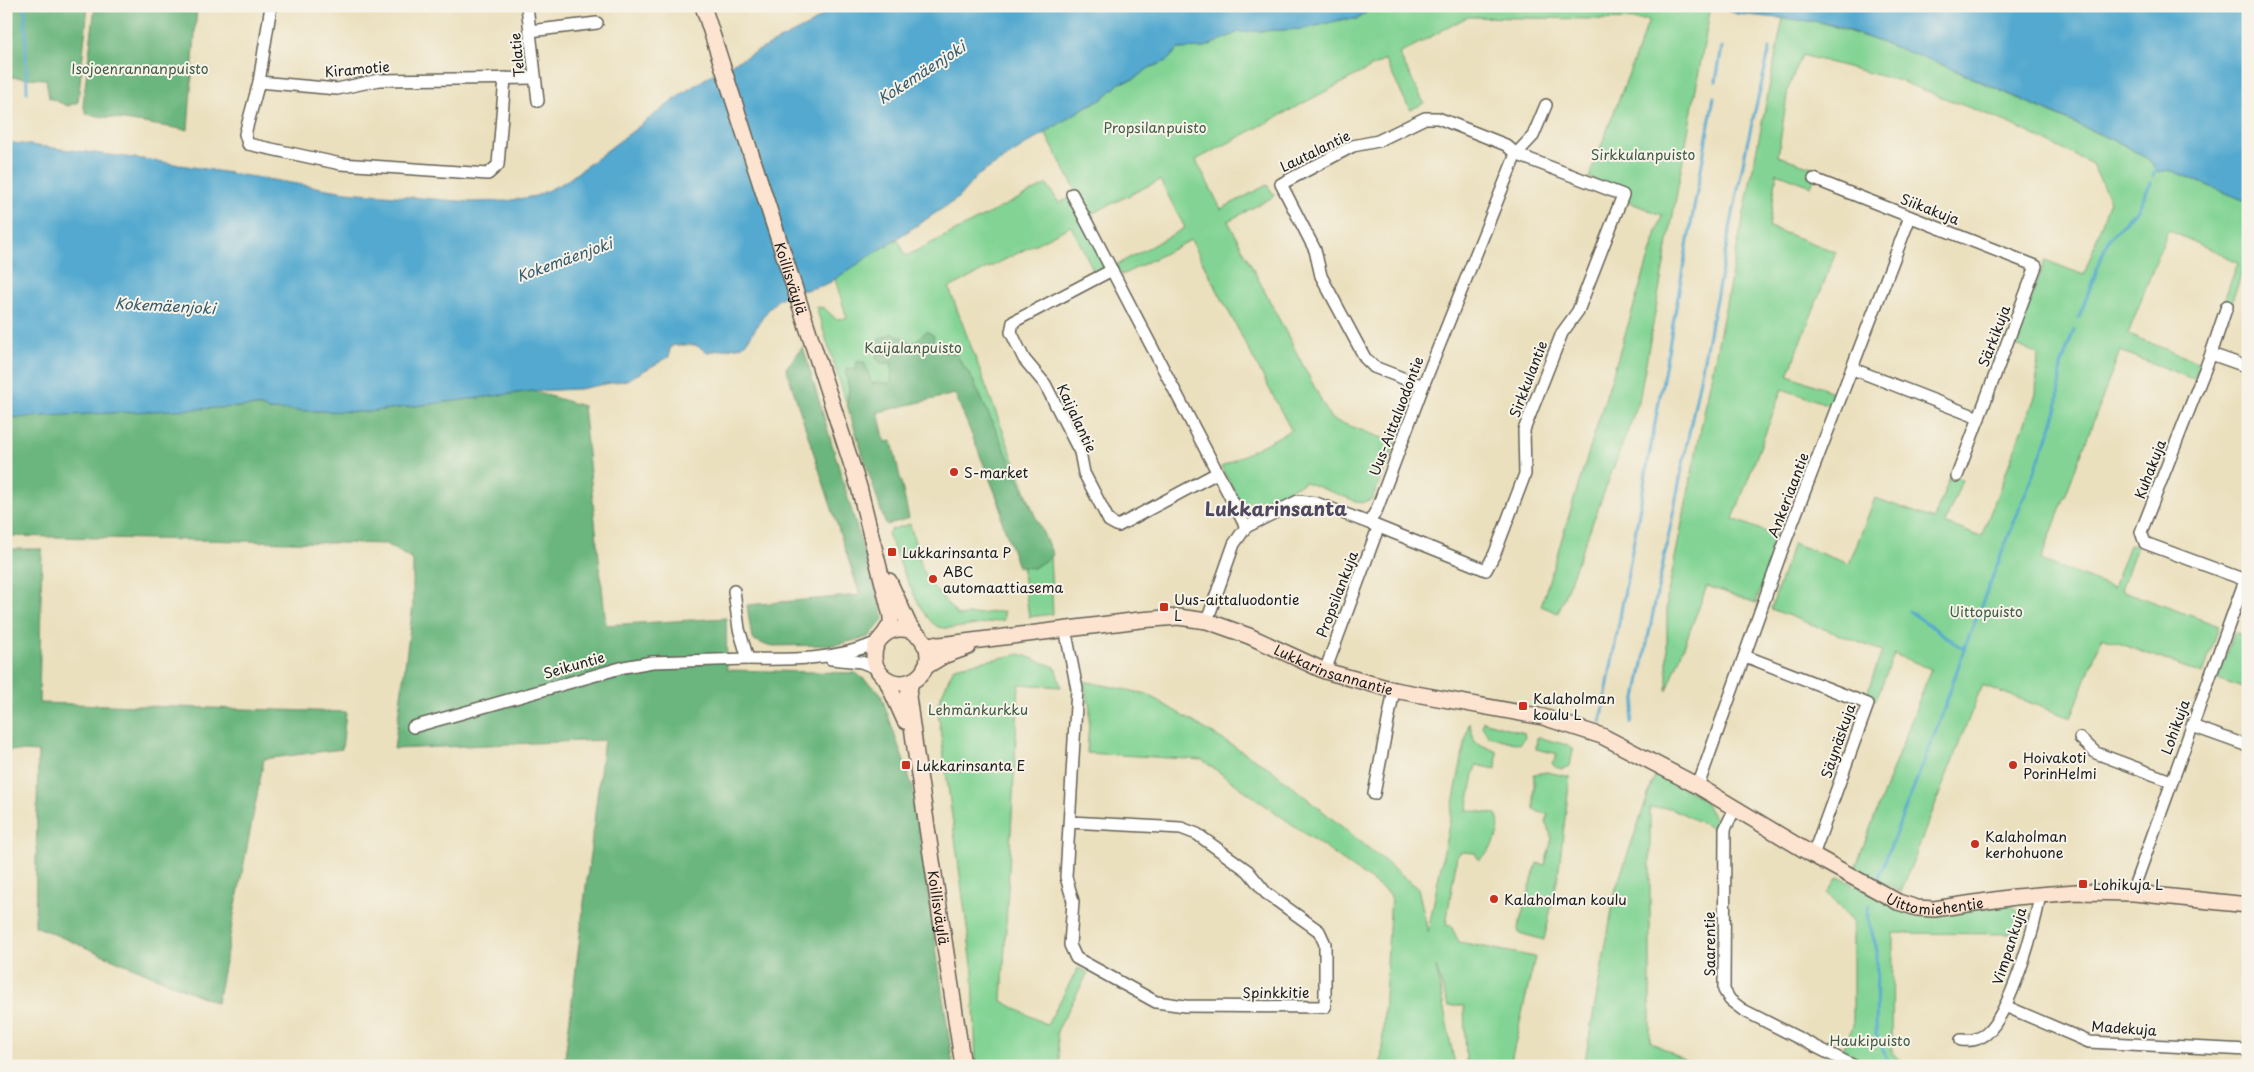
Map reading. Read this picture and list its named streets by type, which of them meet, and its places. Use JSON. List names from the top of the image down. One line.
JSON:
{"streets":{"street":["Telatie","Kiramotie","Lautalantie","Siikakuja","Koillisväylä","Särkikuja","Sirkkulantie","Uus-Aittaluodontie","Kaijalantie","Kuhakuja","Ankeriaantie","Propsilankuja","Seikuntie","Lukkarinsannantie","Lohikuja","Säynäskuja","Uittomiehentie","Saarentie","Vimpankuja","Spinkkitie","Madekuja"]},"crossings":[["Telatie","Kiramotie"],["Lautalantie","Sirkkulantie"],["Lautalantie","Uus-Aittaluodontie"],["Siikakuja","Särkikuja"],["Siikakuja","Ankeriaantie"],["Koillisväylä","Seikuntie"],["Koillisväylä","Lukkarinsannantie"],["Sirkkulantie","Uus-Aittaluodontie"],["Sirkkulantie","Propsilankuja"],["Uus-Aittaluodontie","Propsilankuja"],["Kuhakuja","Lohikuja"],["Ankeriaantie","Säynäskuja"],["Ankeriaantie","Uittomiehentie"],["Propsilankuja","Lukkarinsannantie"],["Seikuntie","Lukkarinsannantie"],["Lukkarinsannantie","Uittomiehentie"],["Lukkarinsannantie","Spinkkitie"],["Lohikuja","Uittomiehentie"],["Säynäskuja","Uittomiehentie"],["Uittomiehentie","Saarentie"],["Uittomiehentie","Vimpankuja"],["Vimpankuja","Madekuja"]],"districts":["Lukkarinsanta"],"water":["Kokemäenjoki"],"parks":["Isojoenrannanpuisto","Propsilanpuisto","Sirkkulanpuisto","Kaijalanpuisto","Uittopuisto","Lehmänkurkku","Haukipuisto"],"places":{"other":["S-market","ABC automaattiasema","Hoivakoti PorinHelmi","Kalaholman kerhohuone","Kalaholman koulu"],"transit":["Lukkarinsanta P","Uus-aittaluodontie L","Kalaholman koulu L","Lukkarinsanta E","Lohikuja L"]}}
